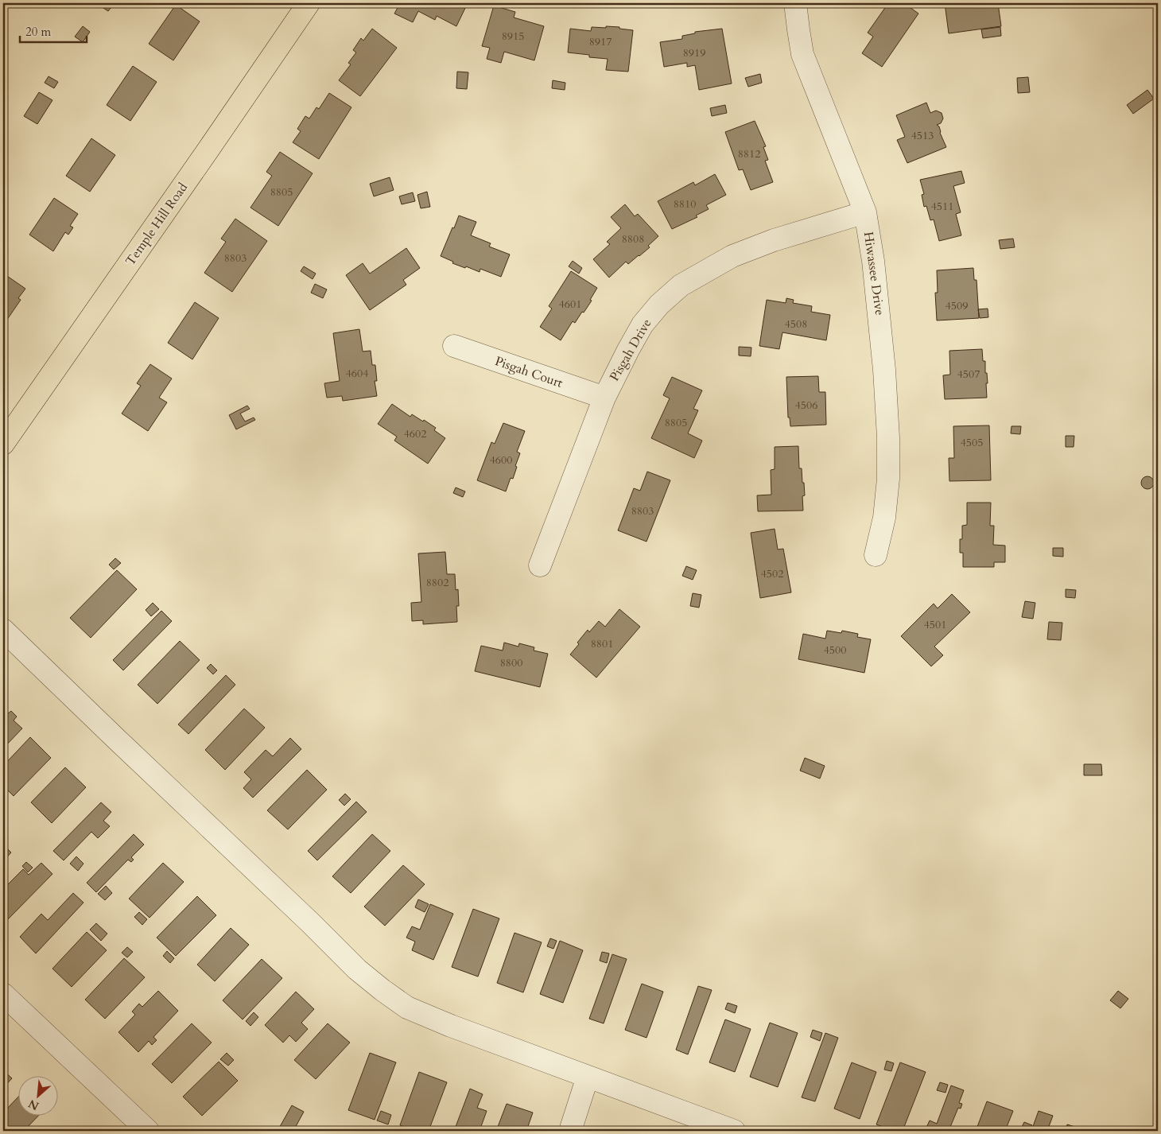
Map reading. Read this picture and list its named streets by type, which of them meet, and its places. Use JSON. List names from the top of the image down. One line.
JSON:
{"streets":{"main road":["Temple Hill Road"],"street":["Hiwassee Drive","Pisgah Drive","Pisgah Court"]},"crossings":[["Hiwassee Drive","Pisgah Drive"],["Pisgah Drive","Pisgah Court"]],"house_numbers":["8915","8917","8919","4513","8812","8805","8810","4511","8808","8803","4601","4509","4508","4604","4507","4506","8805","4602","4505","4600","8803","4502","8802","4501","8801","4500","8800"],"scale_bar":"20 m","north":"bottom left"}
